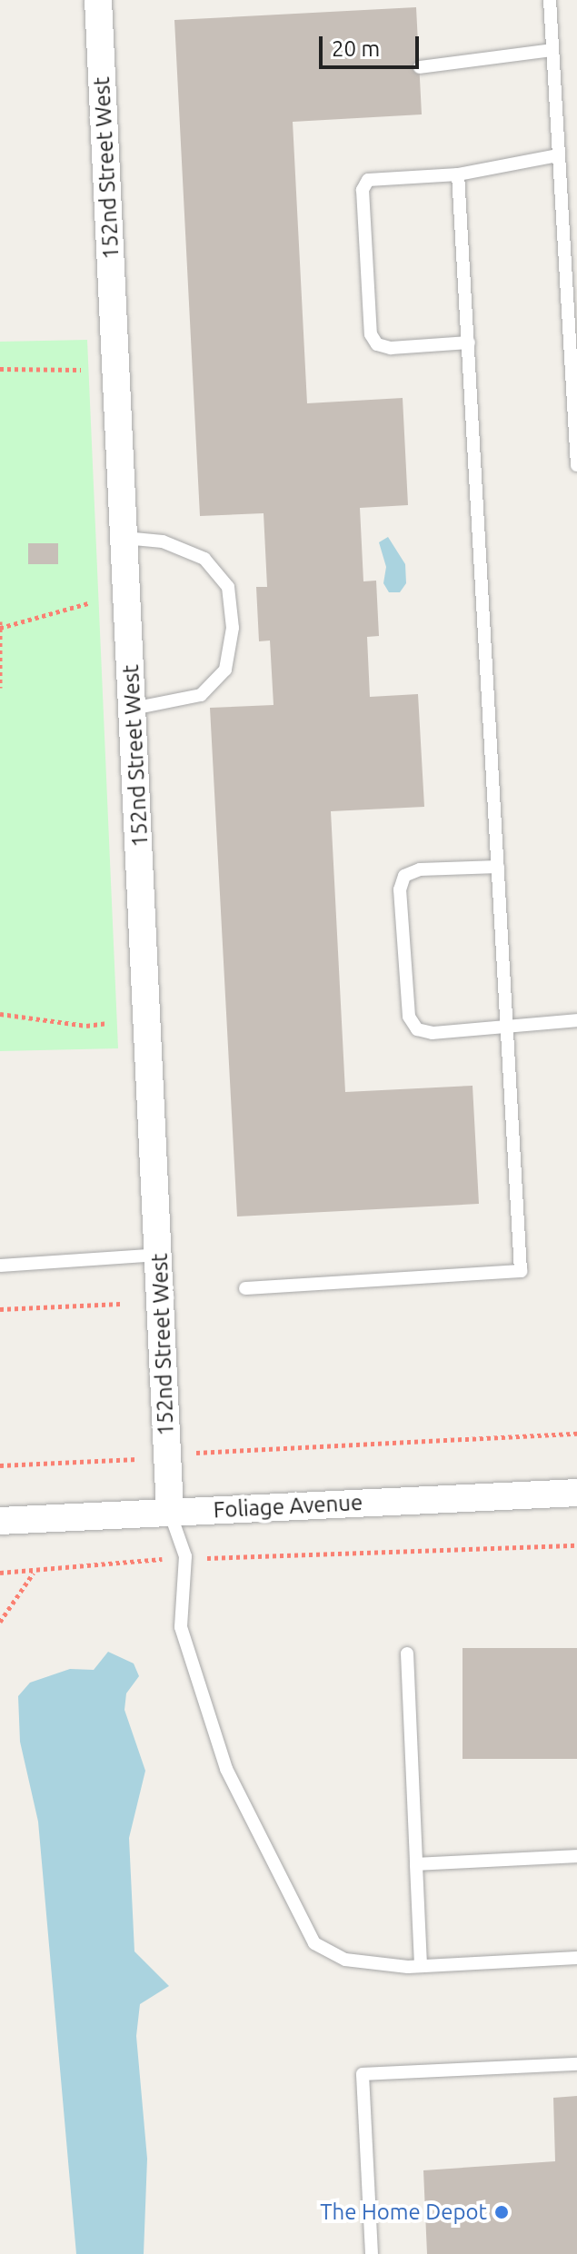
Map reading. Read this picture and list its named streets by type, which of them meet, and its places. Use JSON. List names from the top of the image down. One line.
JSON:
{"streets":{"street":["152nd Street West","Foliage Avenue"]},"crossings":[["152nd Street West","Foliage Avenue"]],"places":["The Home Depot"],"scale_bar":"20 m"}
